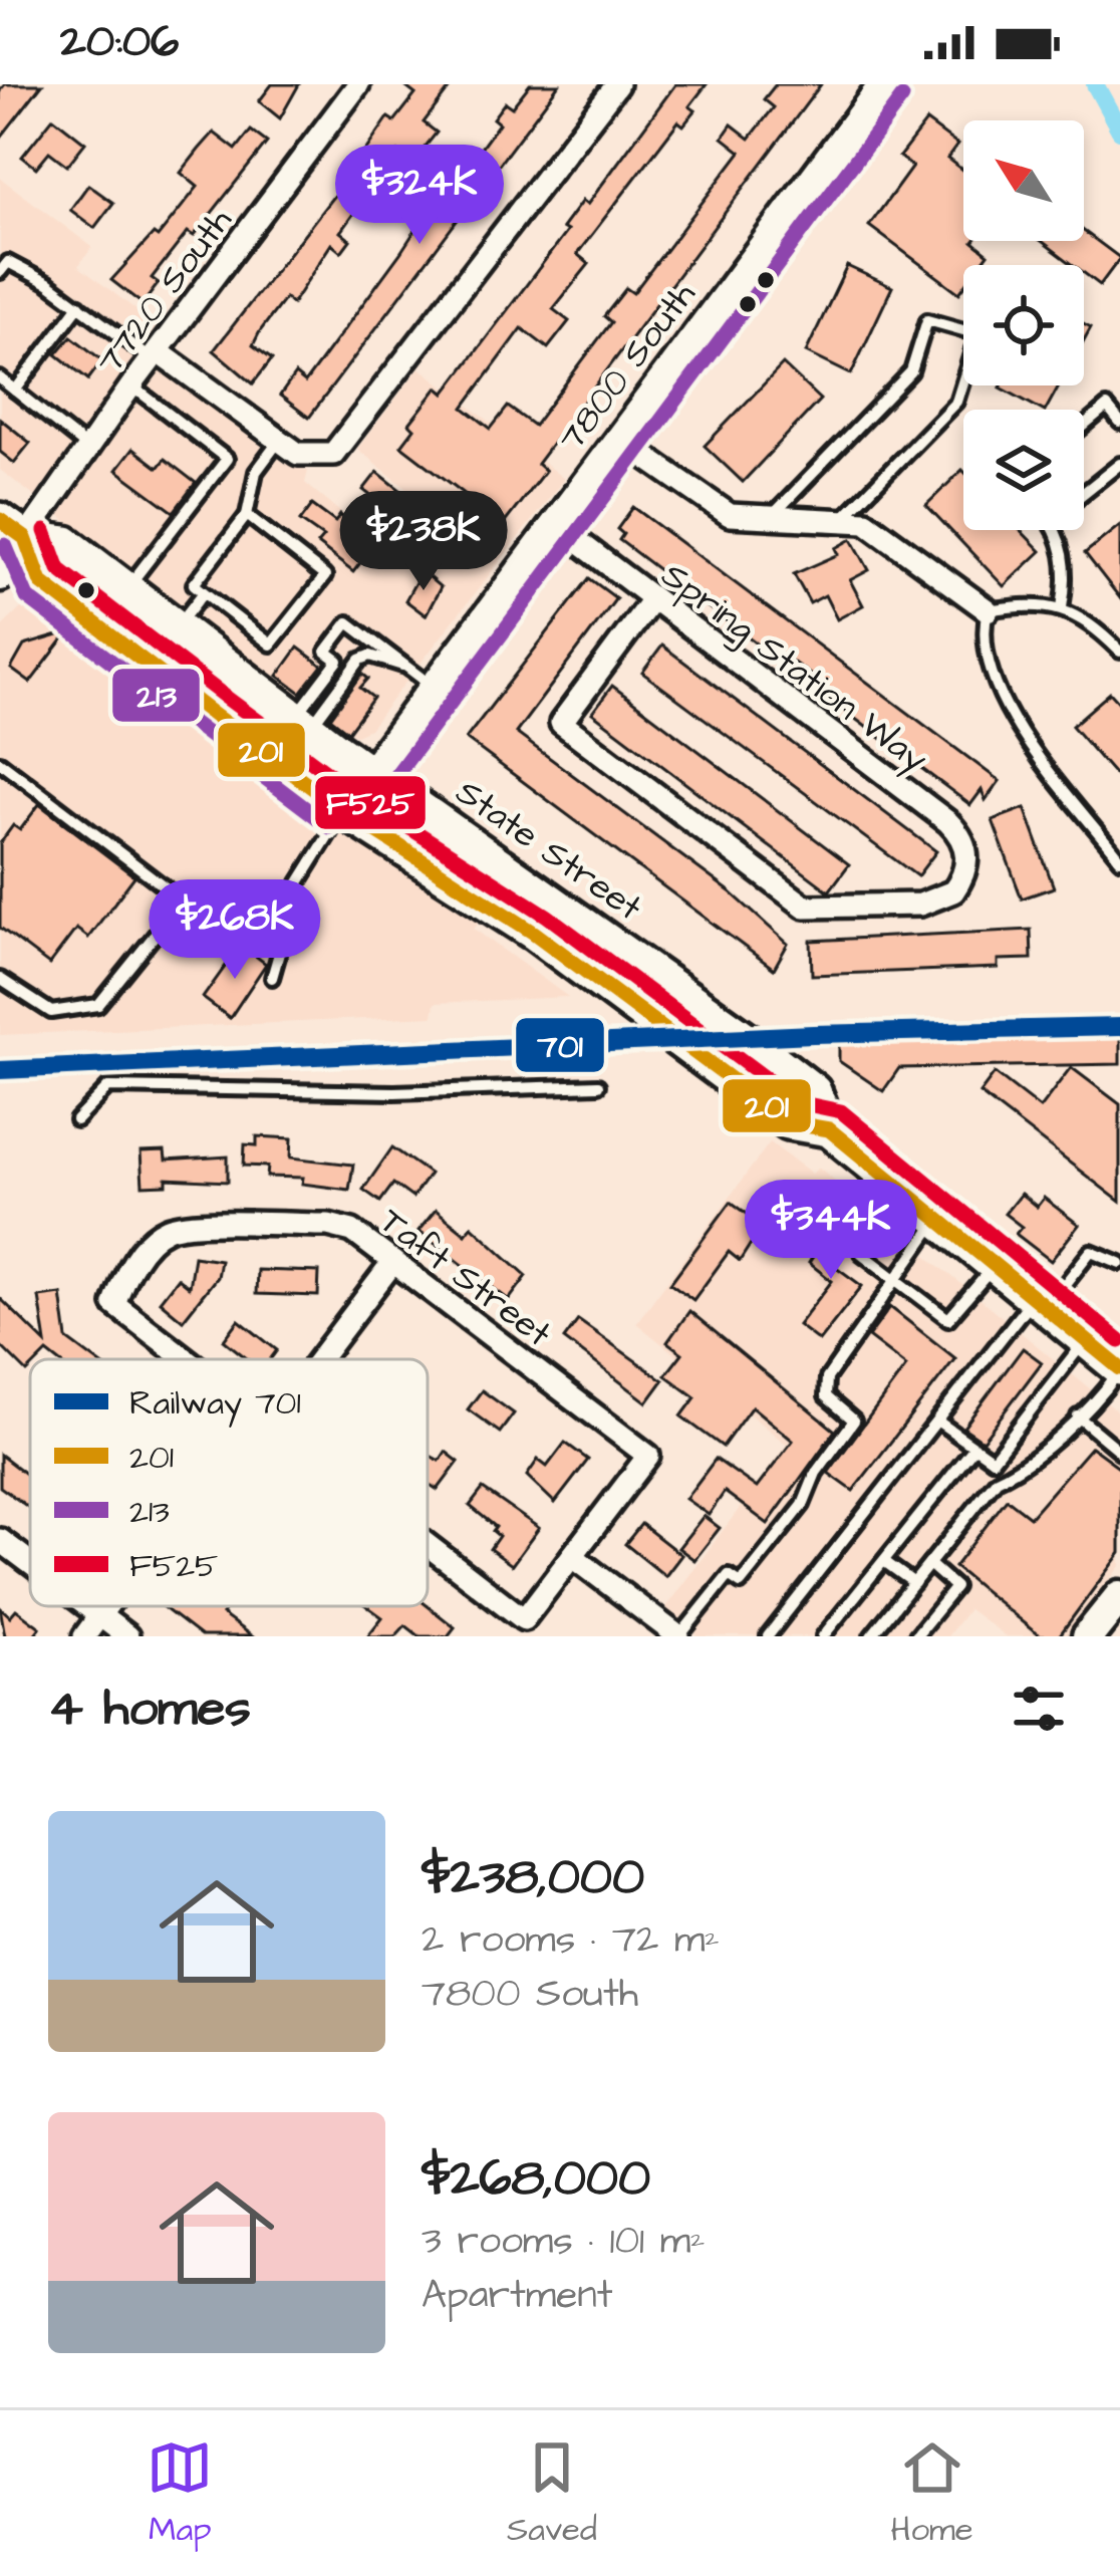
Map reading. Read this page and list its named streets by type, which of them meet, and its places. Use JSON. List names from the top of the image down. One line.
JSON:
{"streets":{"main road":["7800 South","State Street"],"street":["7720 South","Spring Station Way","Taft Street"]},"crossings":[["7720 South","State Street"],["7800 South","Spring Station Way"],["7800 South","State Street"]],"lines":["transit line 213","transit line 201","transit line F525","rail line 701"],"legend":["Railway 701","201","213","F525"],"north":"top left","page":{"status":"20:06","price":["$324K","$238K","$268K","$344K"],"heading":"4 homes","list":[{"name":"$238,000","note":"2 rooms · 72 m² · 7800 South"},{"name":"$268,000","note":"3 rooms · 101 m² · Apartment"}],"tabs":["Map","Saved","Home"]}}
